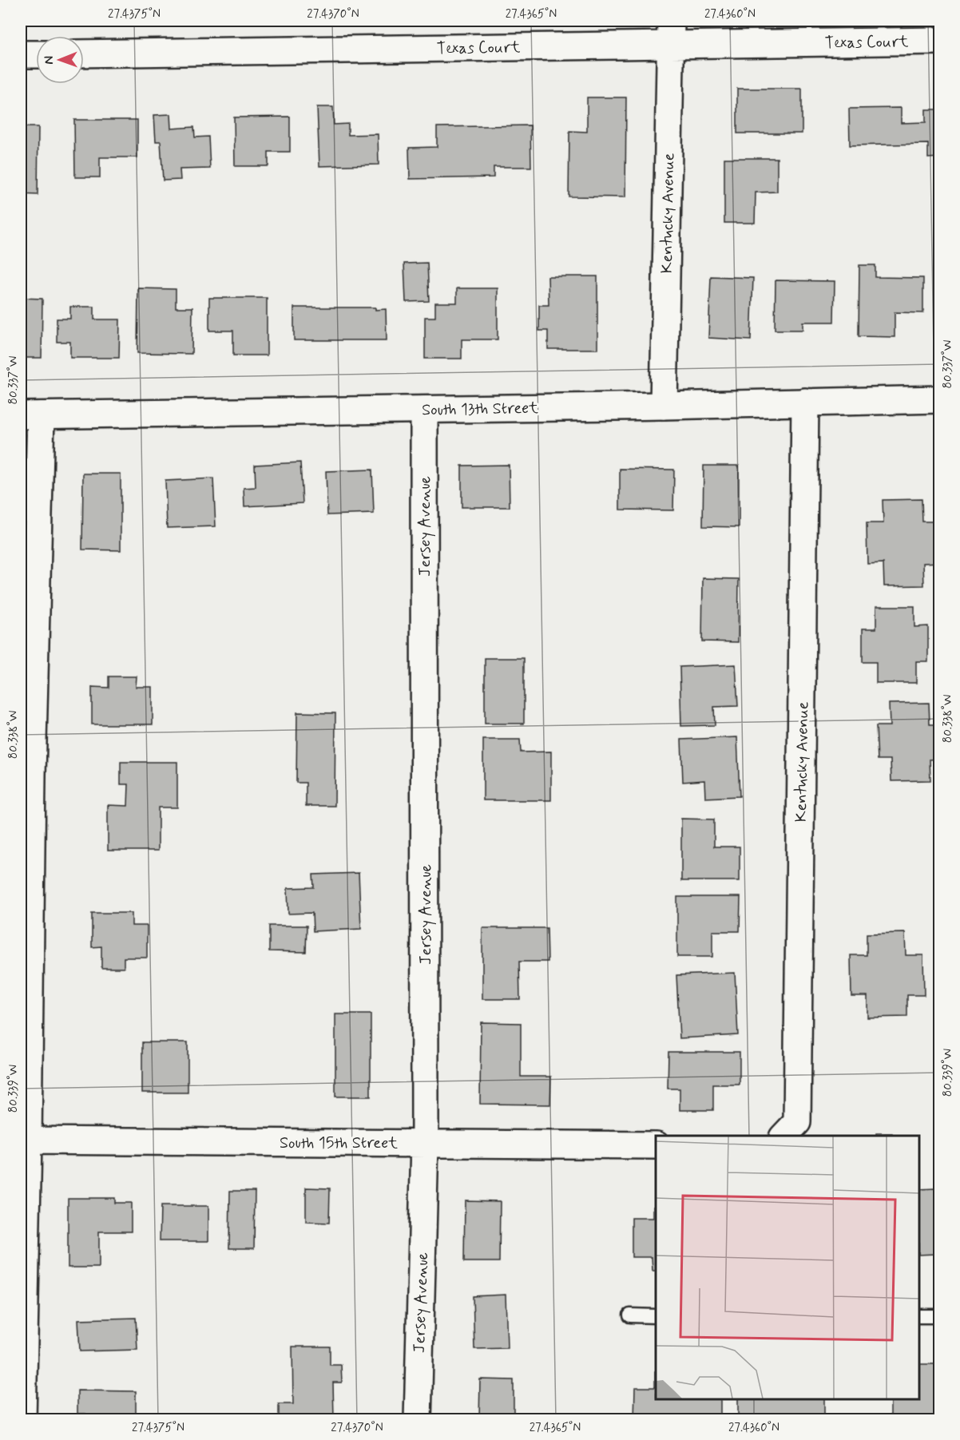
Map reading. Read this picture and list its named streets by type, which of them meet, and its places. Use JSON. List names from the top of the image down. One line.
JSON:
{"streets":{"street":["Texas Court","Kentucky Avenue","South 13th Street","Jersey Avenue","South 15th Street"]},"crossings":[["Texas Court","Kentucky Avenue"],["Kentucky Avenue","South 13th Street"],["South 13th Street","Jersey Avenue"],["Jersey Avenue","South 15th Street"]],"north":"left","coordinates":["27.4375°N","27.4370°N","27.4365°N","27.4360°N","80.337°W","80.338°W","80.339°W"]}
